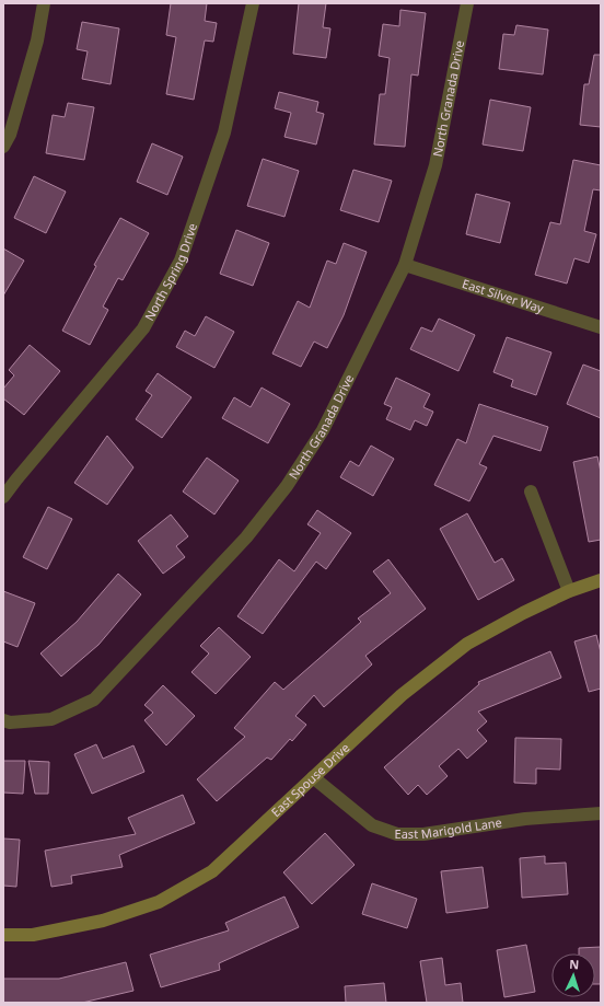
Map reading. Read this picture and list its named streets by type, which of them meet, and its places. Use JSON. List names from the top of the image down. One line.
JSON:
{"streets":{"main road":["East Spouse Drive"],"street":["North Granada Drive","North Spring Drive","East Silver Way","East Marigold Lane"]},"crossings":[["North Granada Drive","East Silver Way"],["East Spouse Drive","East Marigold Lane"]],"north":"top"}
